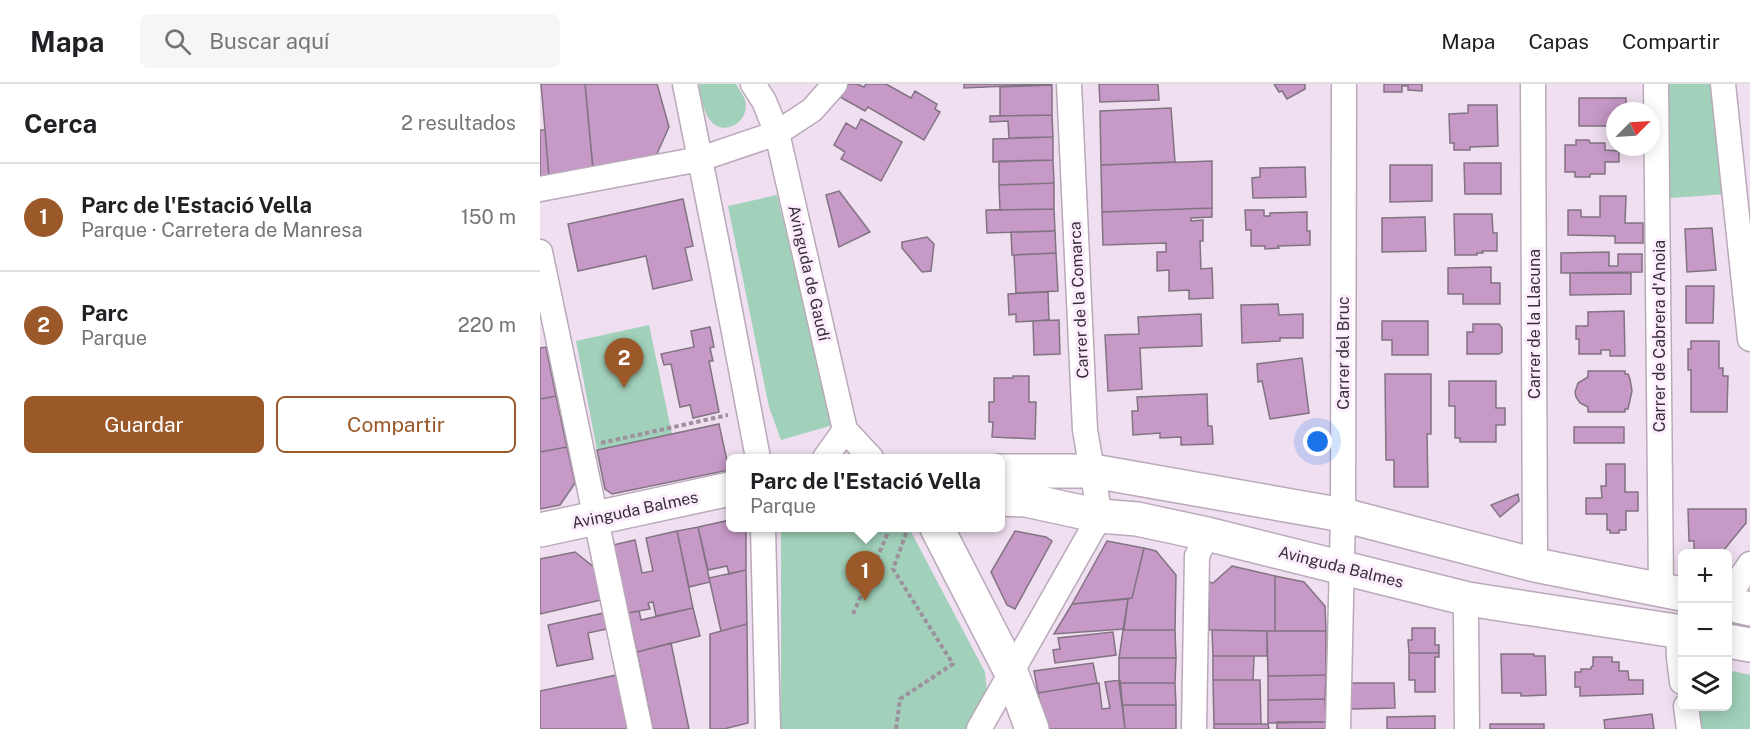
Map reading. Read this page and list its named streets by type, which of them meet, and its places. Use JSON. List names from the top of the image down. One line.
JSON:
{"streets":{"street":["Avinguda de Gaudí","Carrer de la Comarca","Carrer de la Llacuna","Carrer de Cabrera d'Anoia","Carrer del Bruc","Avinguda Balmes"]},"crossings":[["Carrer de la Comarca","Avinguda Balmes"],["Carrer del Bruc","Avinguda Balmes"]],"north":"top right","page":{"header":"Mapa","search":"Buscar aquí","nav":["Mapa","Capas","Compartir"],"heading":["Cerca","2 resultados"],"list":[{"mark":"1","name":"Parc de l'Estació Vella","note":"Parque · Carretera de Manresa","value":"150 m"},{"mark":"2","name":"Parc","note":"Parque","value":"220 m"}],"pins":["2","1"],"buttons":["Guardar","Compartir"],"popup":["Parc de l'Estació Vella","Parque"],"map_buttons":["+","−"]}}
